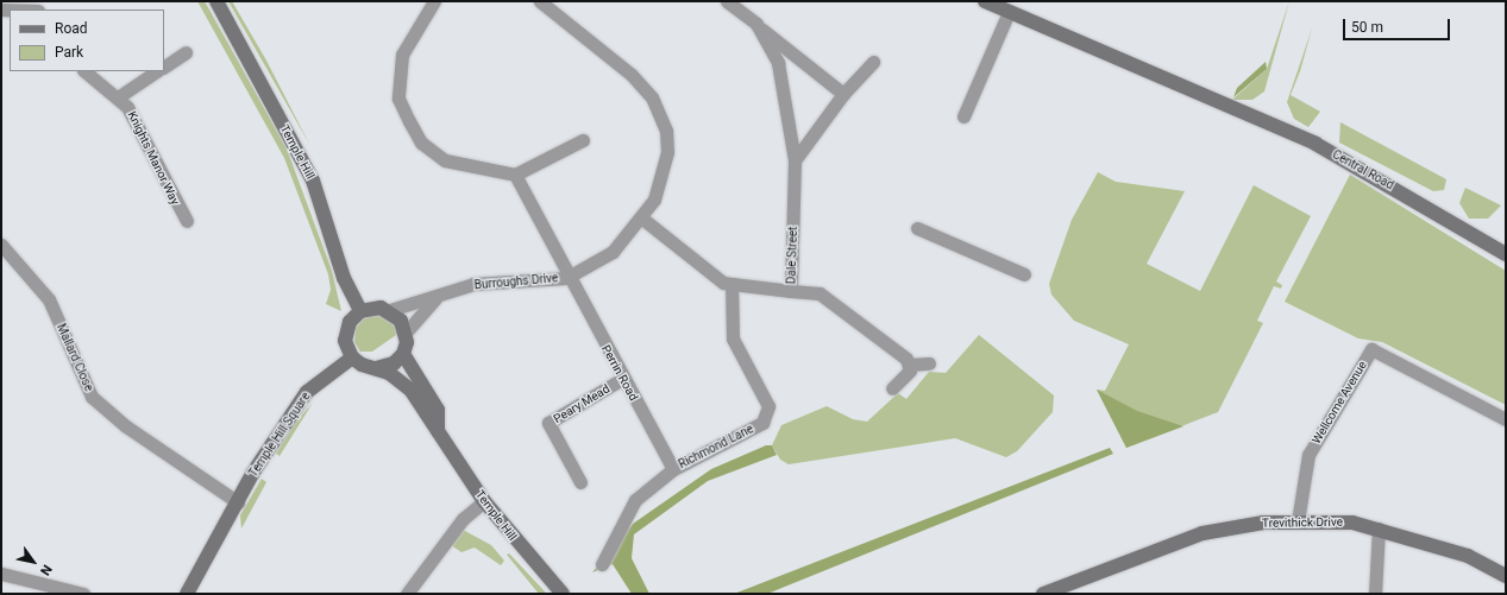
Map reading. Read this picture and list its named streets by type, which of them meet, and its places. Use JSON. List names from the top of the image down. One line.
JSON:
{"streets":{"street":["Temple Hill","Knights Manor Way","Central Road","Dale Street","Burroughs Drive","Mallard Close","Perrin Road","Wellcome Avenue","Peary Mead","Temple Hill Square","Richmond Lane","Trevithick Drive"]},"crossings":[["Temple Hill","Burroughs Drive"],["Temple Hill","Temple Hill Square"],["Dale Street","Richmond Lane"],["Burroughs Drive","Perrin Road"],["Burroughs Drive","Temple Hill Square"],["Mallard Close","Temple Hill Square"],["Perrin Road","Peary Mead"],["Perrin Road","Richmond Lane"],["Wellcome Avenue","Trevithick Drive"]],"legend":["Road","Park"],"scale_bar":"50 m","north":"bottom right"}
